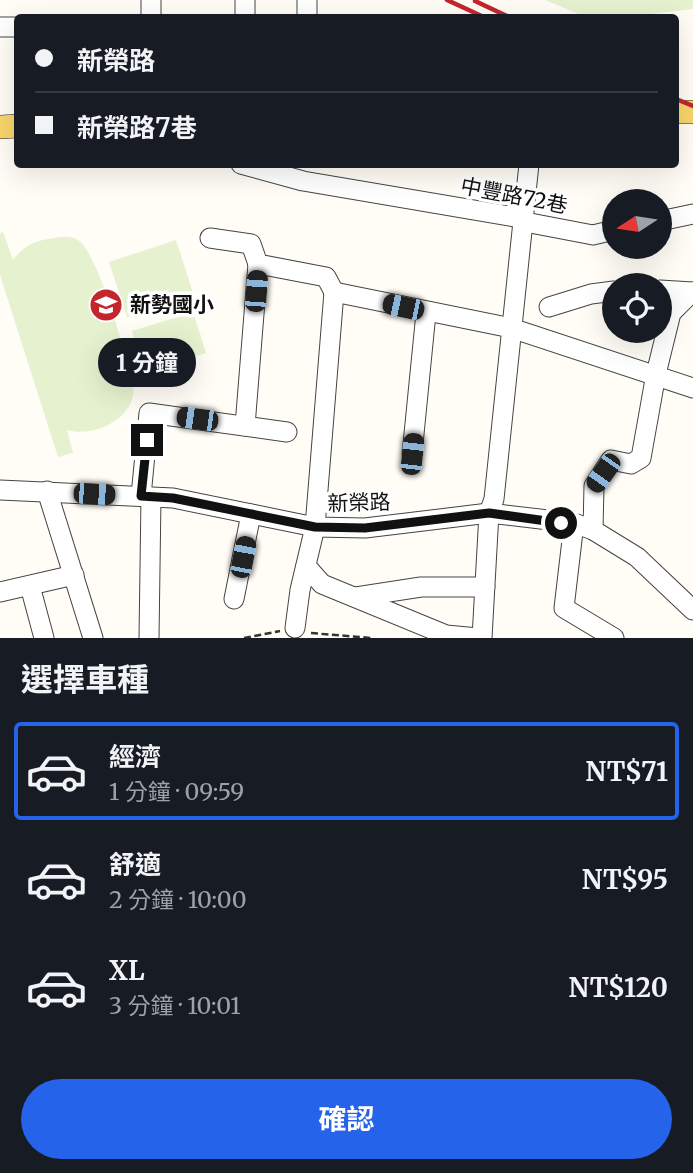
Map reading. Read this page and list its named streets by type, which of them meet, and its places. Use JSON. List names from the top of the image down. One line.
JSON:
{"streets":{"street":["中豐路72巷","新榮路"]},"places":{"school or university":["新勢國小"]},"north":"left","page":{"banner":["新榮路","新榮路7巷"],"bubble":"1 分鐘","heading":"選擇車種","list":[{"name":"經濟","note":"1 分鐘 · 09:59","value":"NT$71"},{"name":"舒適","note":"2 分鐘 · 10:00","value":"NT$95"},{"name":"XL","note":"3 分鐘 · 10:01","value":"NT$120"}],"buttons":"確認"}}
